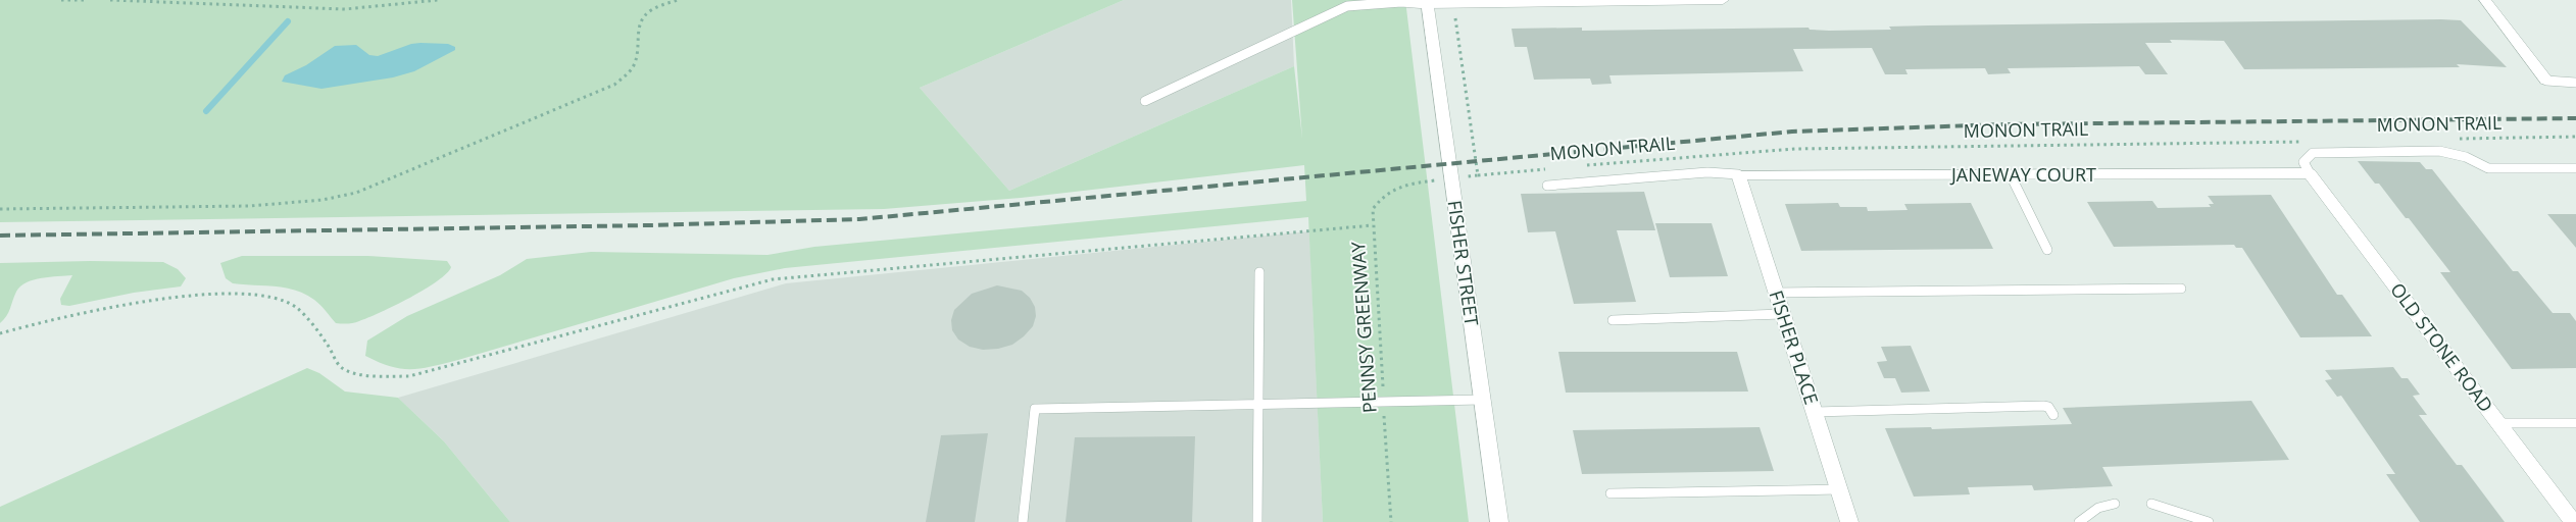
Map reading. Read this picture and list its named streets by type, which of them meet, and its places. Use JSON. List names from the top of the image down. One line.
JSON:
{"streets":{"street":["JANEWAY COURT","FISHER STREET","FISHER PLACE","OLD STONE ROAD"],"path":["MONON TRAIL","PENNSY GREENWAY"]},"crossings":[["JANEWAY COURT","FISHER PLACE"],["JANEWAY COURT","OLD STONE ROAD"]]}
